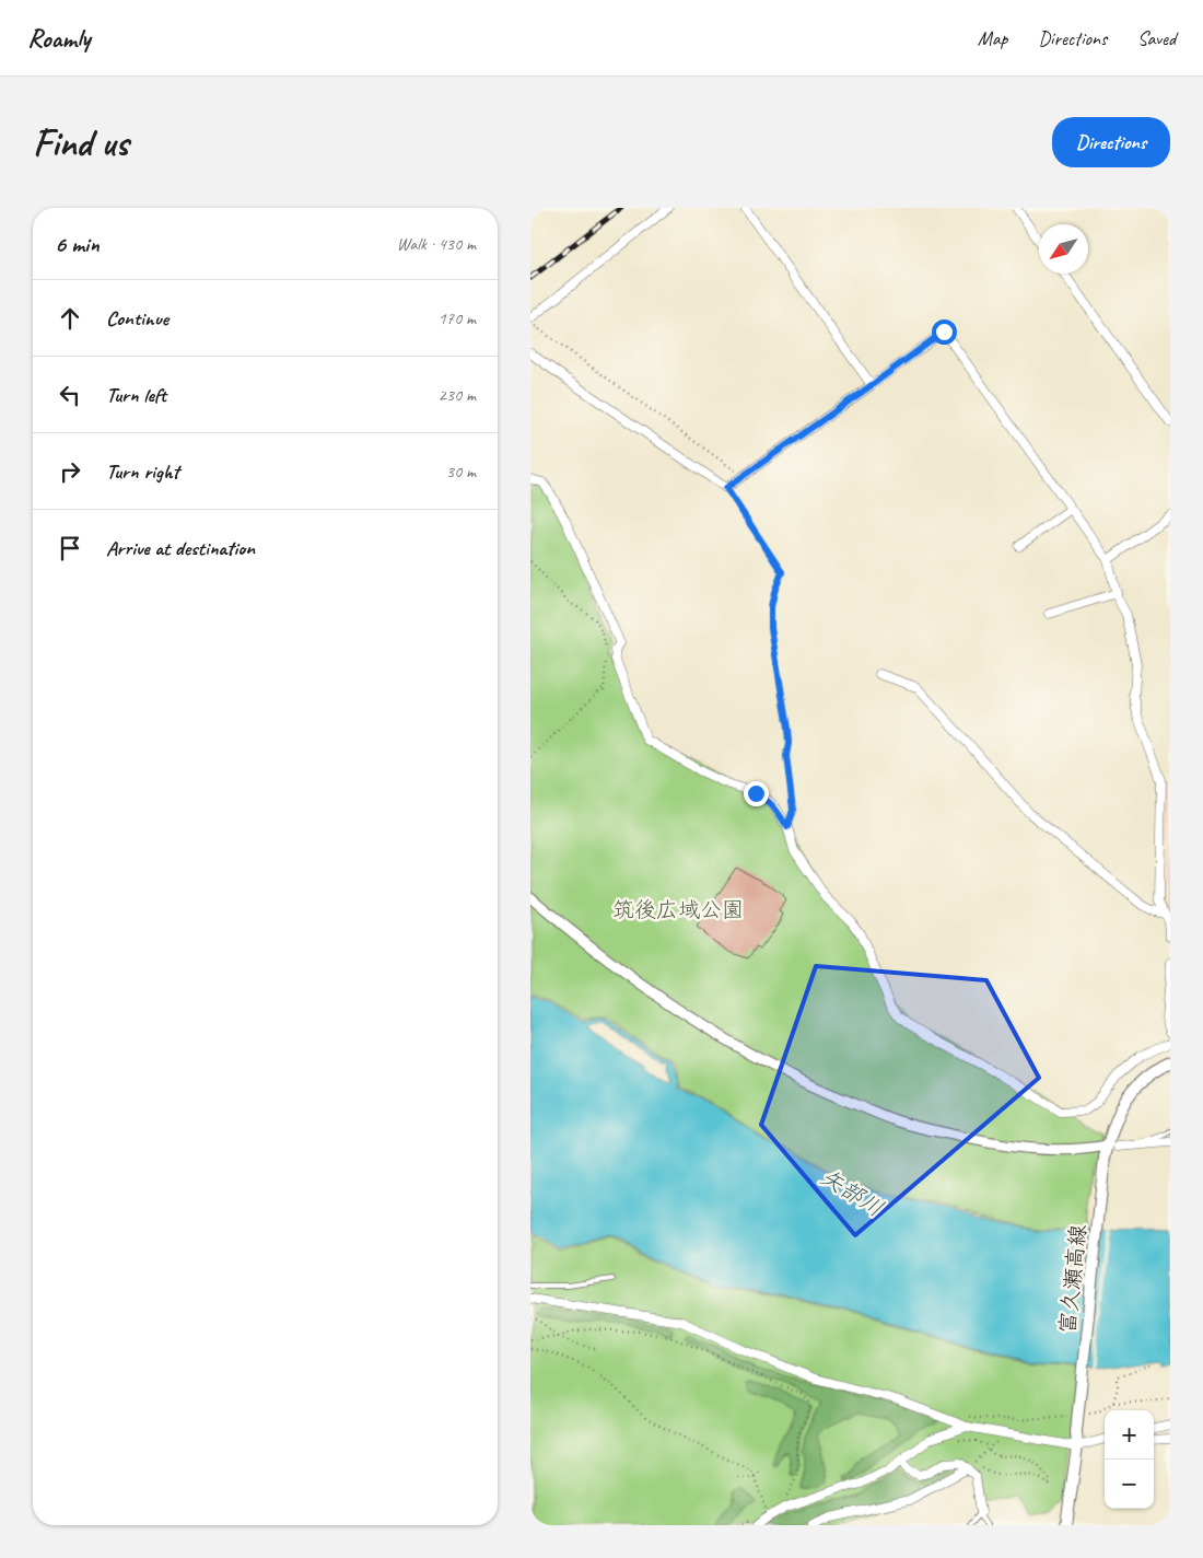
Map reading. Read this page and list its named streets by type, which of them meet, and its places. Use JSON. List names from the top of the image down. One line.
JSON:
{"streets":{"main road":["富久瀬高線"]},"water":["矢部川"],"parks":["筑後広域公園"],"north":"bottom left","page":{"header":"Roamly","nav":["Map","Directions","Saved"],"buttons":"Directions","title":"Find us","heading":["6 min","Walk · 430 m"],"list":[["Continue","170 m"],["Turn left","230 m"],["Turn right","30 m"],"Arrive at destination"],"map_buttons":["+","−"]}}
